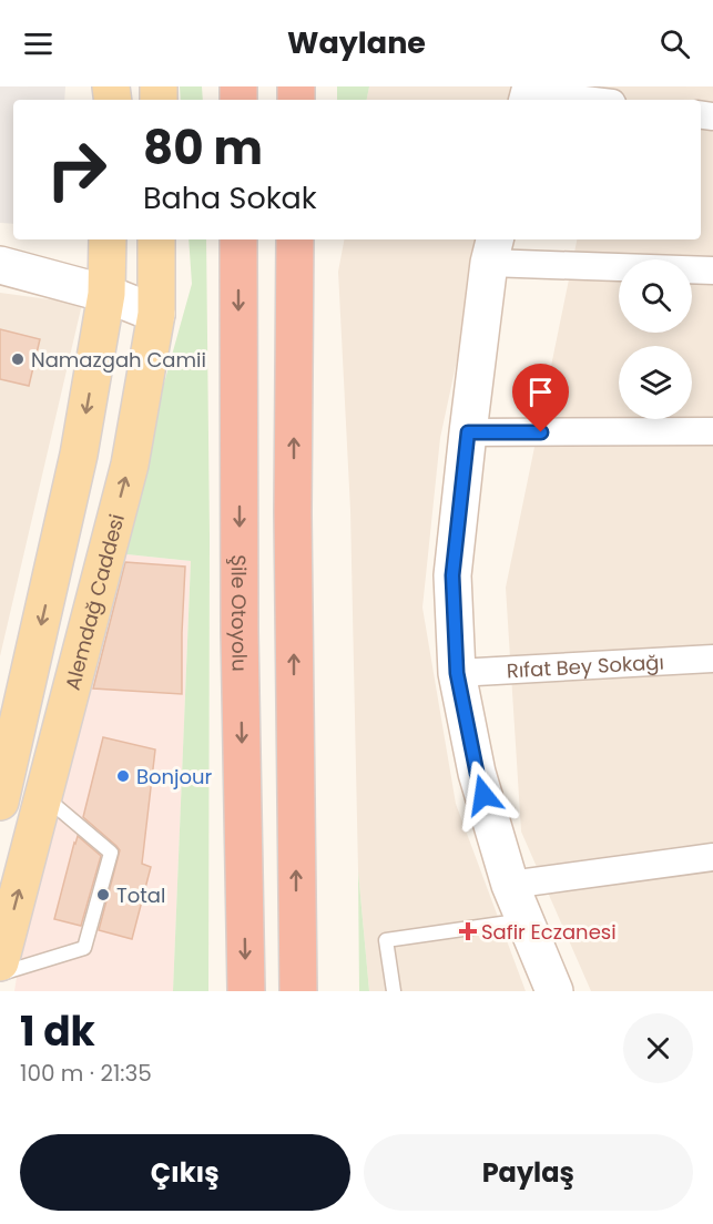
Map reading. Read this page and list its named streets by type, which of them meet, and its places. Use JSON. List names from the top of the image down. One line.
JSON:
{"streets":{"highway":["Şile Otoyolu"],"main road":["Alemdağ Caddesi"],"street":["Rıfat Bey Sokağı"]},"places":{"other":["Namazgah Camii","Bonjour","Total"],"health":["Safir Eczanesi"]},"page":{"header":"Waylane","turn":["80 m","Baha Sokak"],"heading":["1 dk","100 m · 21:35"],"buttons":["Çıkış","Paylaş"]}}
